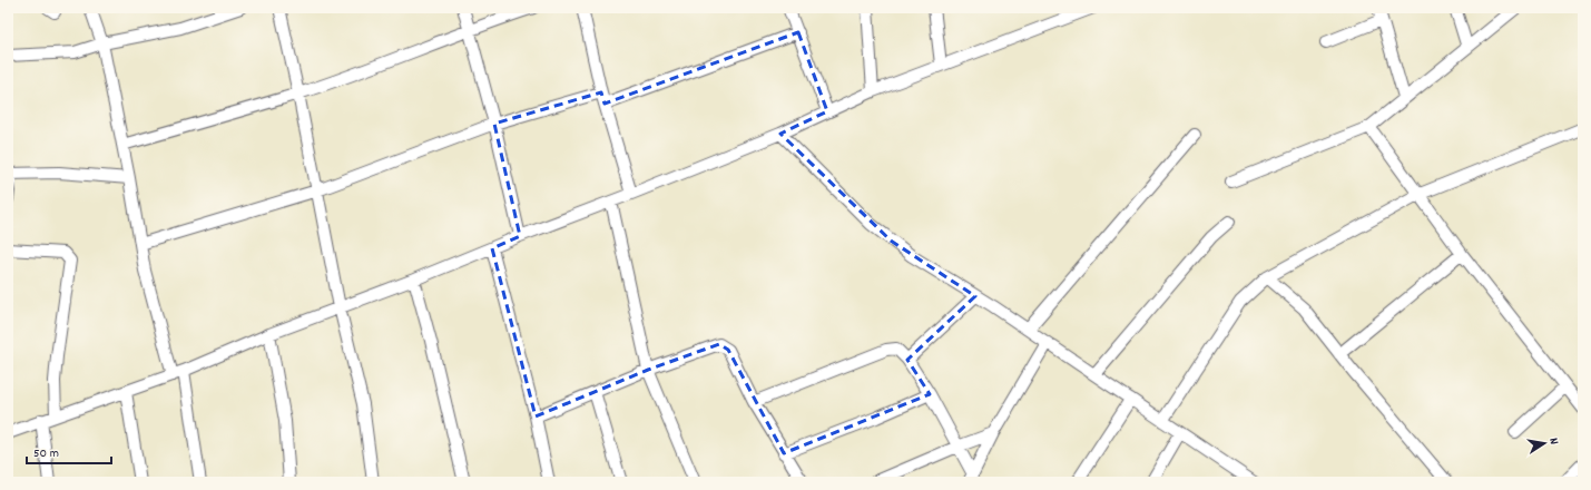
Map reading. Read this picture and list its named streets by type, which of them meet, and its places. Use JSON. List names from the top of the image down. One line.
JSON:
{"scale_bar":"50 m","north":"right"}
